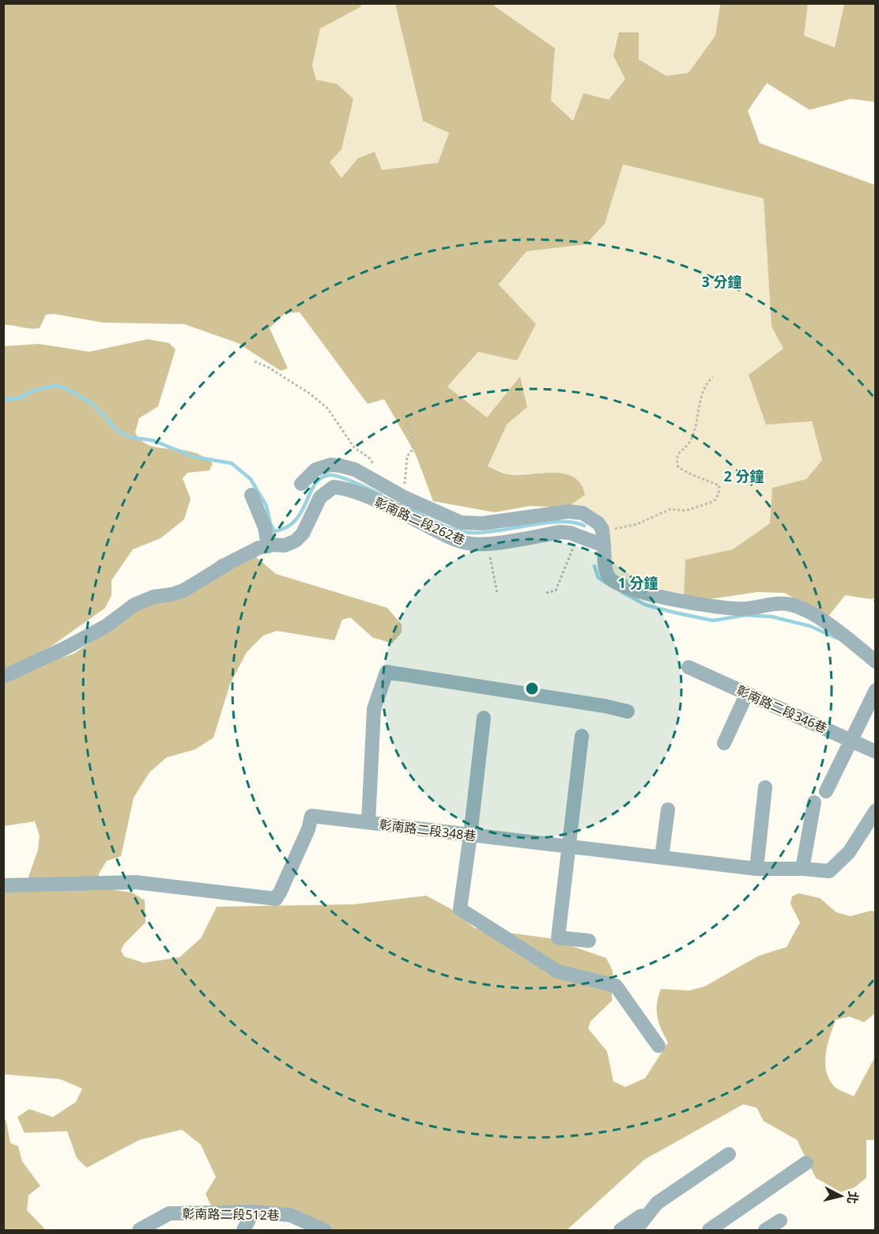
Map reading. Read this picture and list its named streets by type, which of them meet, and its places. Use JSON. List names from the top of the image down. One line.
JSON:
{"streets":{"street":["彰南路二段262巷","彰南路二段346巷","彰南路二段348巷","彰南路二段512巷"]},"north":"right","rings":["3 分鐘","2 分鐘","1 分鐘"]}
